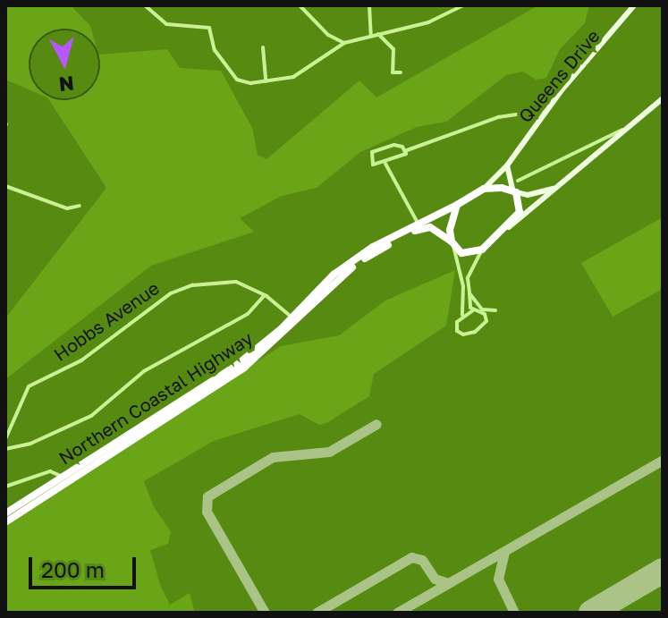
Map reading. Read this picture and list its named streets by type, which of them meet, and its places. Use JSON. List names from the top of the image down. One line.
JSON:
{"streets":{"highway":["Northern Coastal Highway"],"main road":["Queens Drive"],"street":["Hobbs Avenue"]},"crossings":[["Queens Drive","Northern Coastal Highway"],["Hobbs Avenue","Northern Coastal Highway"]],"scale_bar":"200 m","north":"bottom"}
